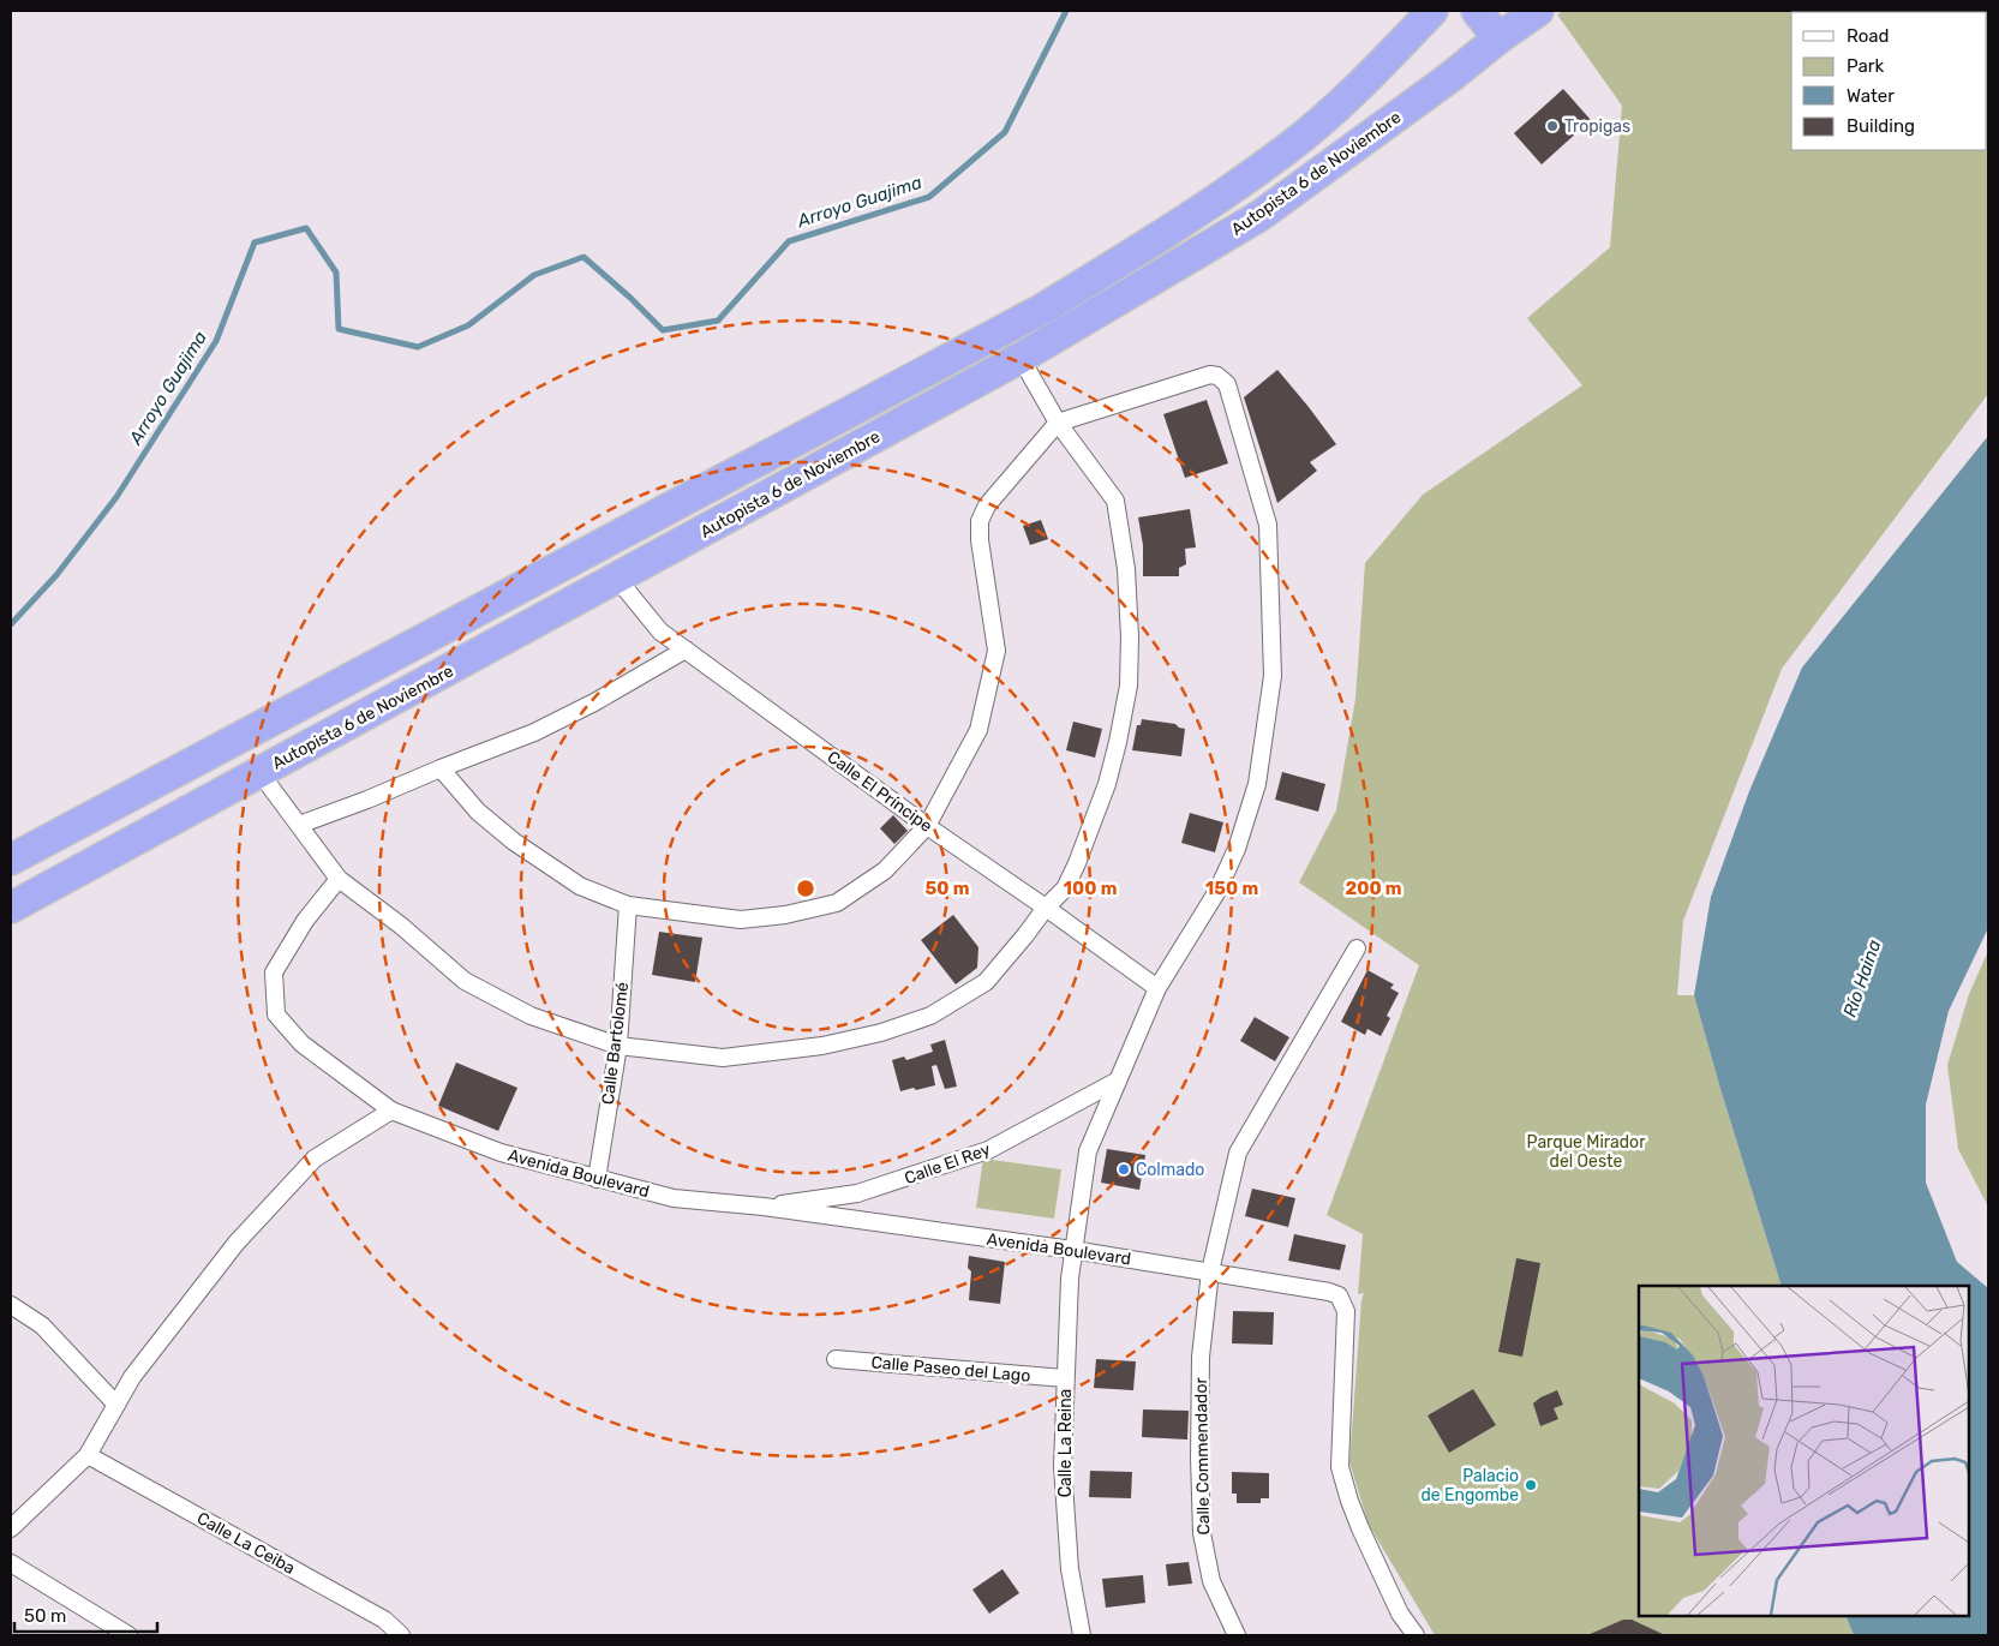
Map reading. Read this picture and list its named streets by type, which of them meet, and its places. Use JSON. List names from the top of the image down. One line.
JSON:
{"streets":{"highway":["Autopista 6 de Noviembre"],"street":["Calle El Príncipe","Calle Bartolomé","Calle El Rey","Avenida Boulevard","Calle Paseo del Lago","Calle La Reina","Calle Commendador","Calle La Ceiba"]},"crossings":[["Autopista 6 de Noviembre","Calle El Príncipe"],["Calle El Príncipe","Calle La Reina"],["Calle Bartolomé","Avenida Boulevard"],["Calle El Rey","Avenida Boulevard"],["Calle El Rey","Calle La Reina"],["Avenida Boulevard","Calle La Reina"],["Avenida Boulevard","Calle Commendador"],["Calle Paseo del Lago","Calle La Reina"]],"water":["Arroyo Guajima","Río Haina"],"parks":["Parque Mirador del Oeste"],"places":["Tropigas","Colmado","Palacio de Engombe"],"legend":["Road","Park","Water","Building"],"scale_bar":"50 m","rings":["50 m","100 m","150 m","200 m"]}
